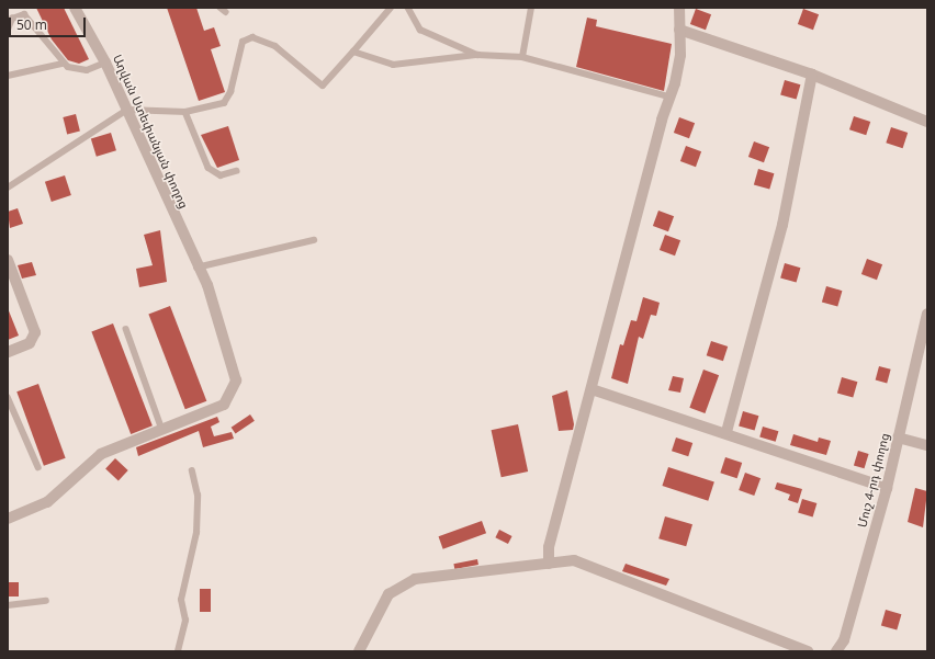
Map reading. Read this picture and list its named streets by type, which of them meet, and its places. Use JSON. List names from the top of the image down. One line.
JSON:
{"streets":{"street":["Աղվան Ստեփանյան փողոց","Մուշ 4-րդ փողոց"]},"scale_bar":"50 m"}
